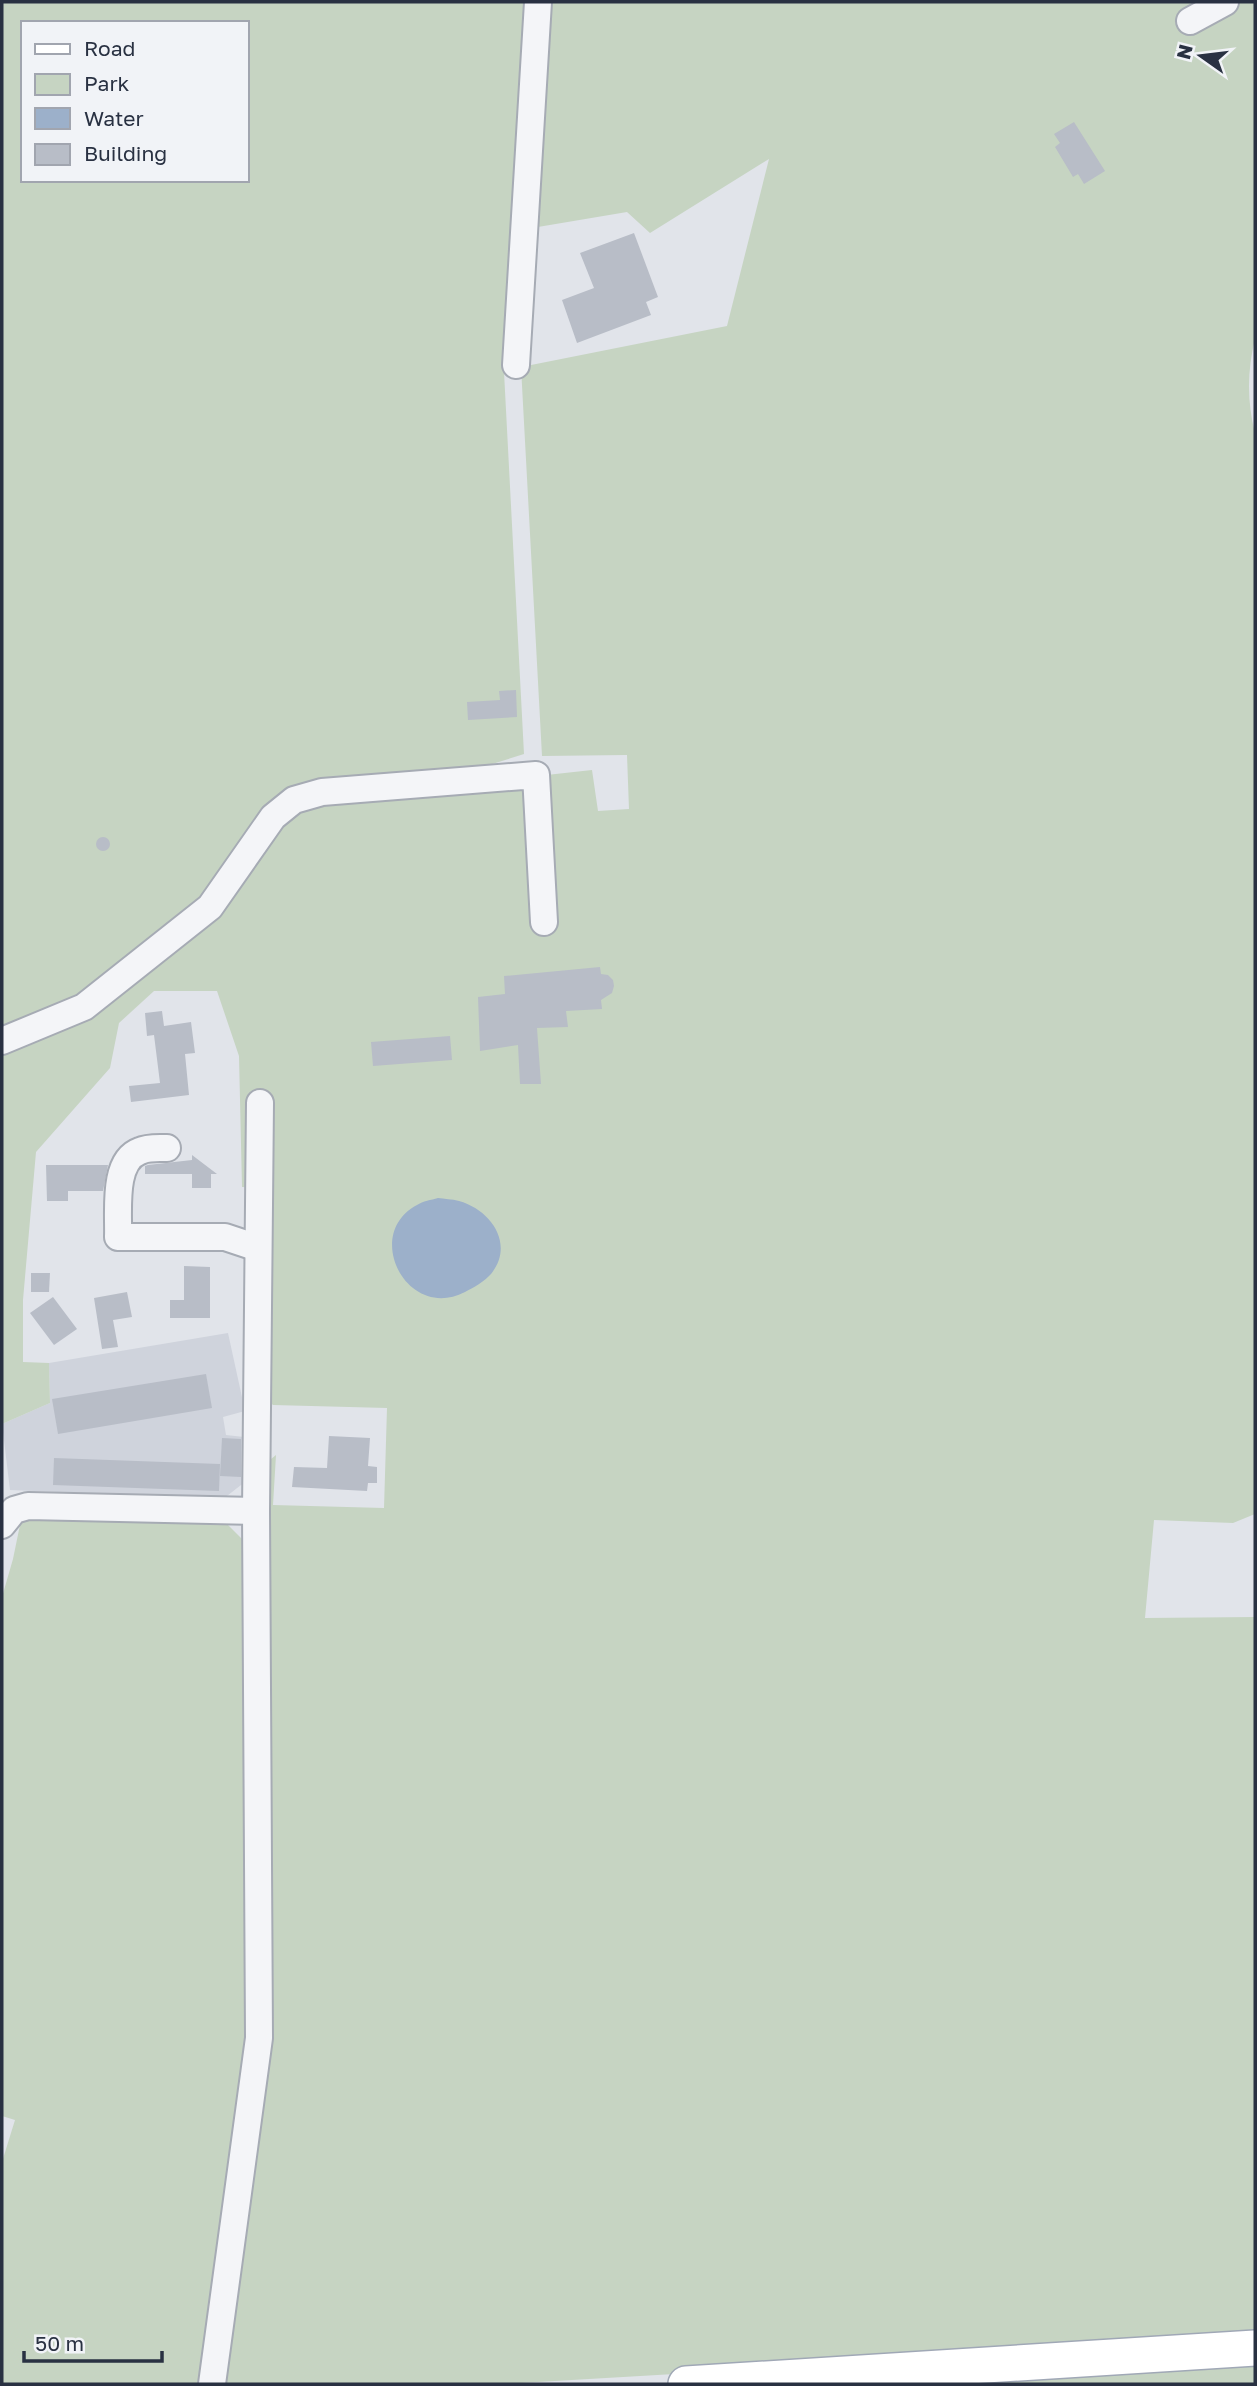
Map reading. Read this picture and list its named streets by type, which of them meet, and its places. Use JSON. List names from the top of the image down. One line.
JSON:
{"legend":["Road","Park","Water","Building"],"scale_bar":"50 m","north":"left"}
